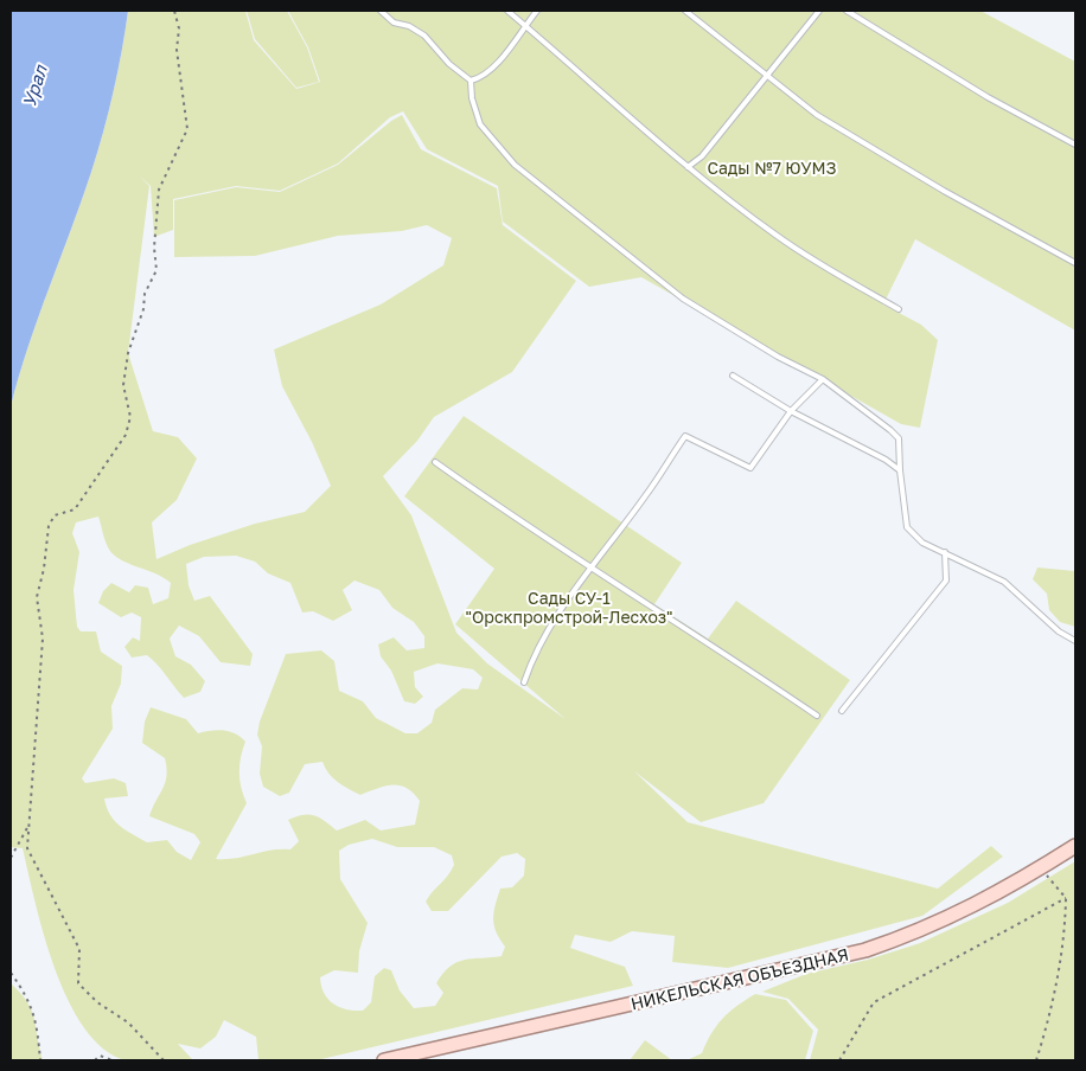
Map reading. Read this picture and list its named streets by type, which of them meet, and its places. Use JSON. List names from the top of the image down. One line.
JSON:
{"streets":{"main road":["НИКЕЛЬСКАЯ ОБЪЕЗДНАЯ"]},"water":["Урал"],"parks":["Сады №7 ЮУМЗ","Сады СУ-1 \"Орскпромстрой-Лесхоз\""]}
